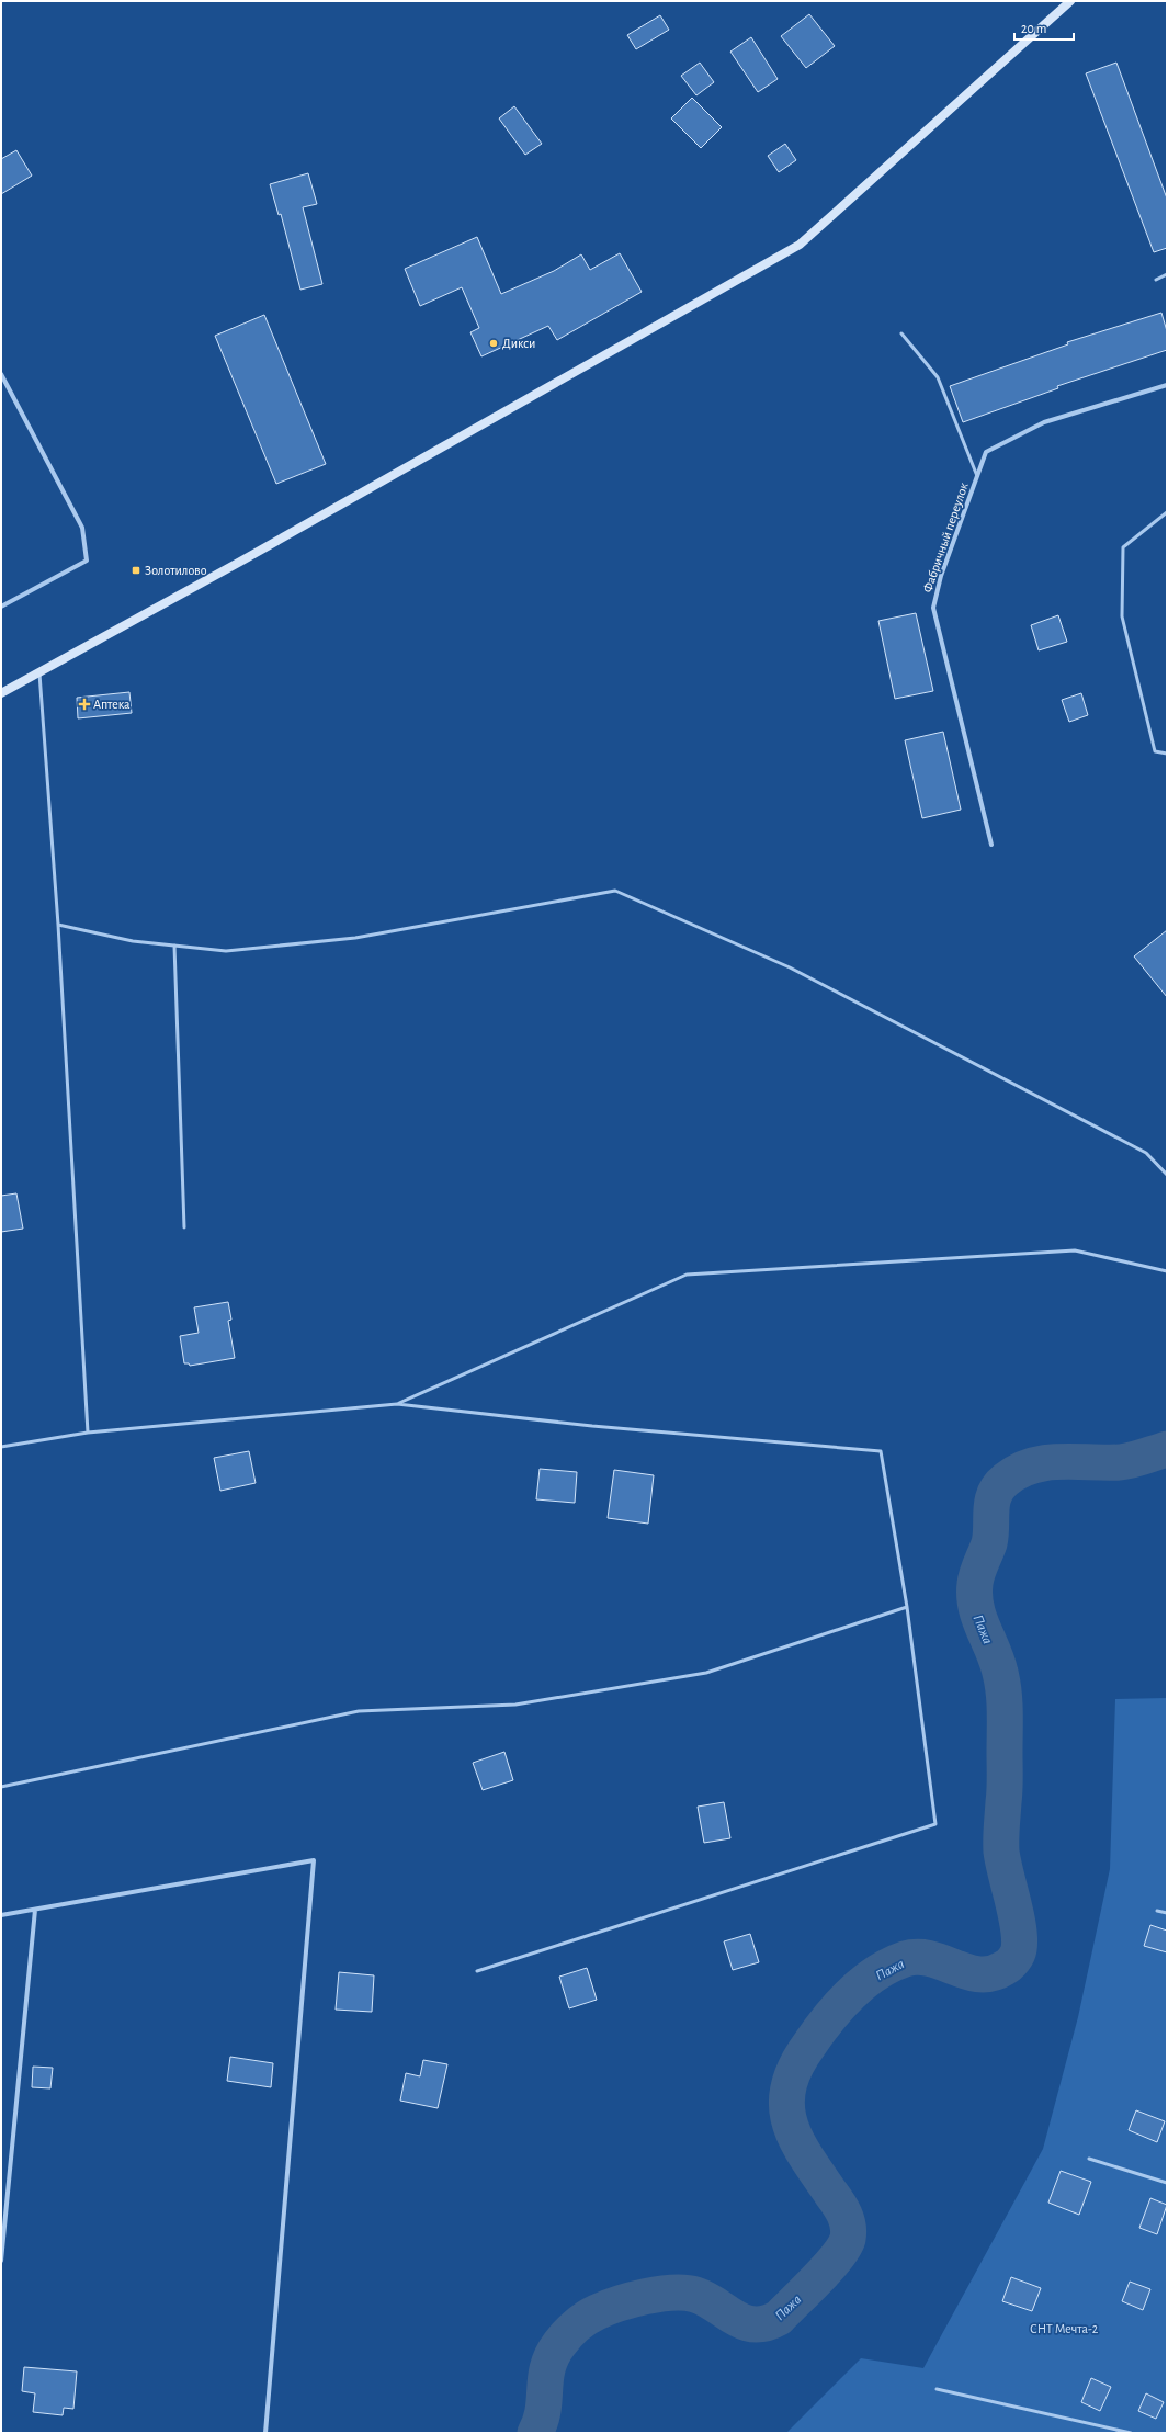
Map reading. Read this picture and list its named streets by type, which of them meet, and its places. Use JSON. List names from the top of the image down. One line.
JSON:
{"streets":{"street":["Фабричный переулок"]},"water":["Пажа"],"parks":["СНТ Мечта-2"],"places":{"other":["Дикси"],"transit":["Золотилово"],"health":["Аптека"]},"scale_bar":"20 m"}
